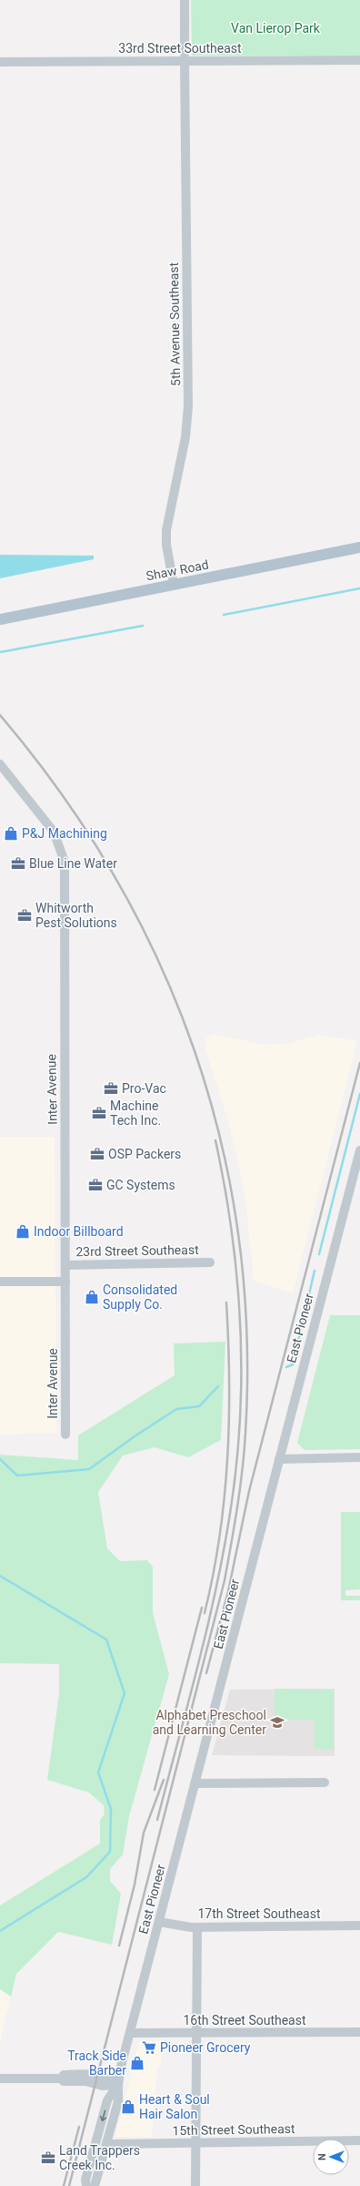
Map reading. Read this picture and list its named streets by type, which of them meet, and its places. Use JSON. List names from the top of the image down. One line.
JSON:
{"streets":{"main road":["Shaw Road"],"street":["33rd Street Southeast","5th Avenue Southeast","Inter Avenue","23rd Street Southeast","East Pioneer","17th Street Southeast","16th Street Southeast","15th Street Southeast"]},"crossings":[["33rd Street Southeast","5th Avenue Southeast"],["5th Avenue Southeast","Shaw Road"],["Inter Avenue","23rd Street Southeast"],["East Pioneer","17th Street Southeast"],["East Pioneer","16th Street Southeast"],["East Pioneer","15th Street Southeast"]],"parks":["Van Lierop Park"],"places":{"shop":["P&J Machining","Indoor Billboard","Consolidated Supply Co.","Track Side Barber","Heart & Soul Hair Salon"],"office":["Blue Line Water","Whitworth Pest Solutions","Pro-Vac","Machine Tech Inc.","OSP Packers","GC Systems","Land Trappers Creek Inc."],"school or university":["Alphabet Preschool and Learning Center"],"supermarket":["Pioneer Grocery"]},"north":"left"}
